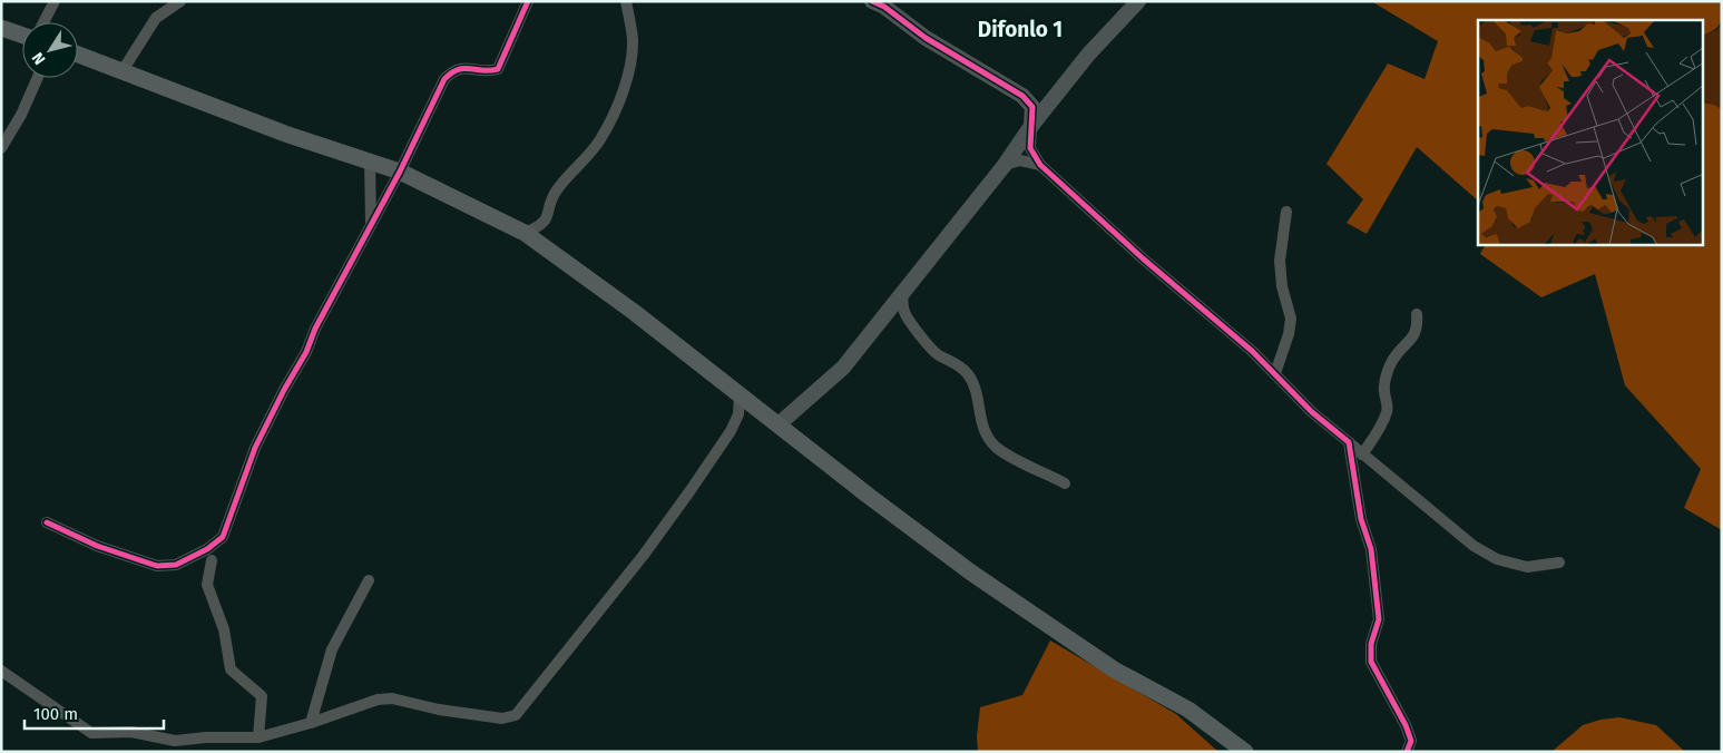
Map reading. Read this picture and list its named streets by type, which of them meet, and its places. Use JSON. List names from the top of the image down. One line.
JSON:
{"districts":["Difonlo 1"],"scale_bar":"100 m","north":"bottom left"}
